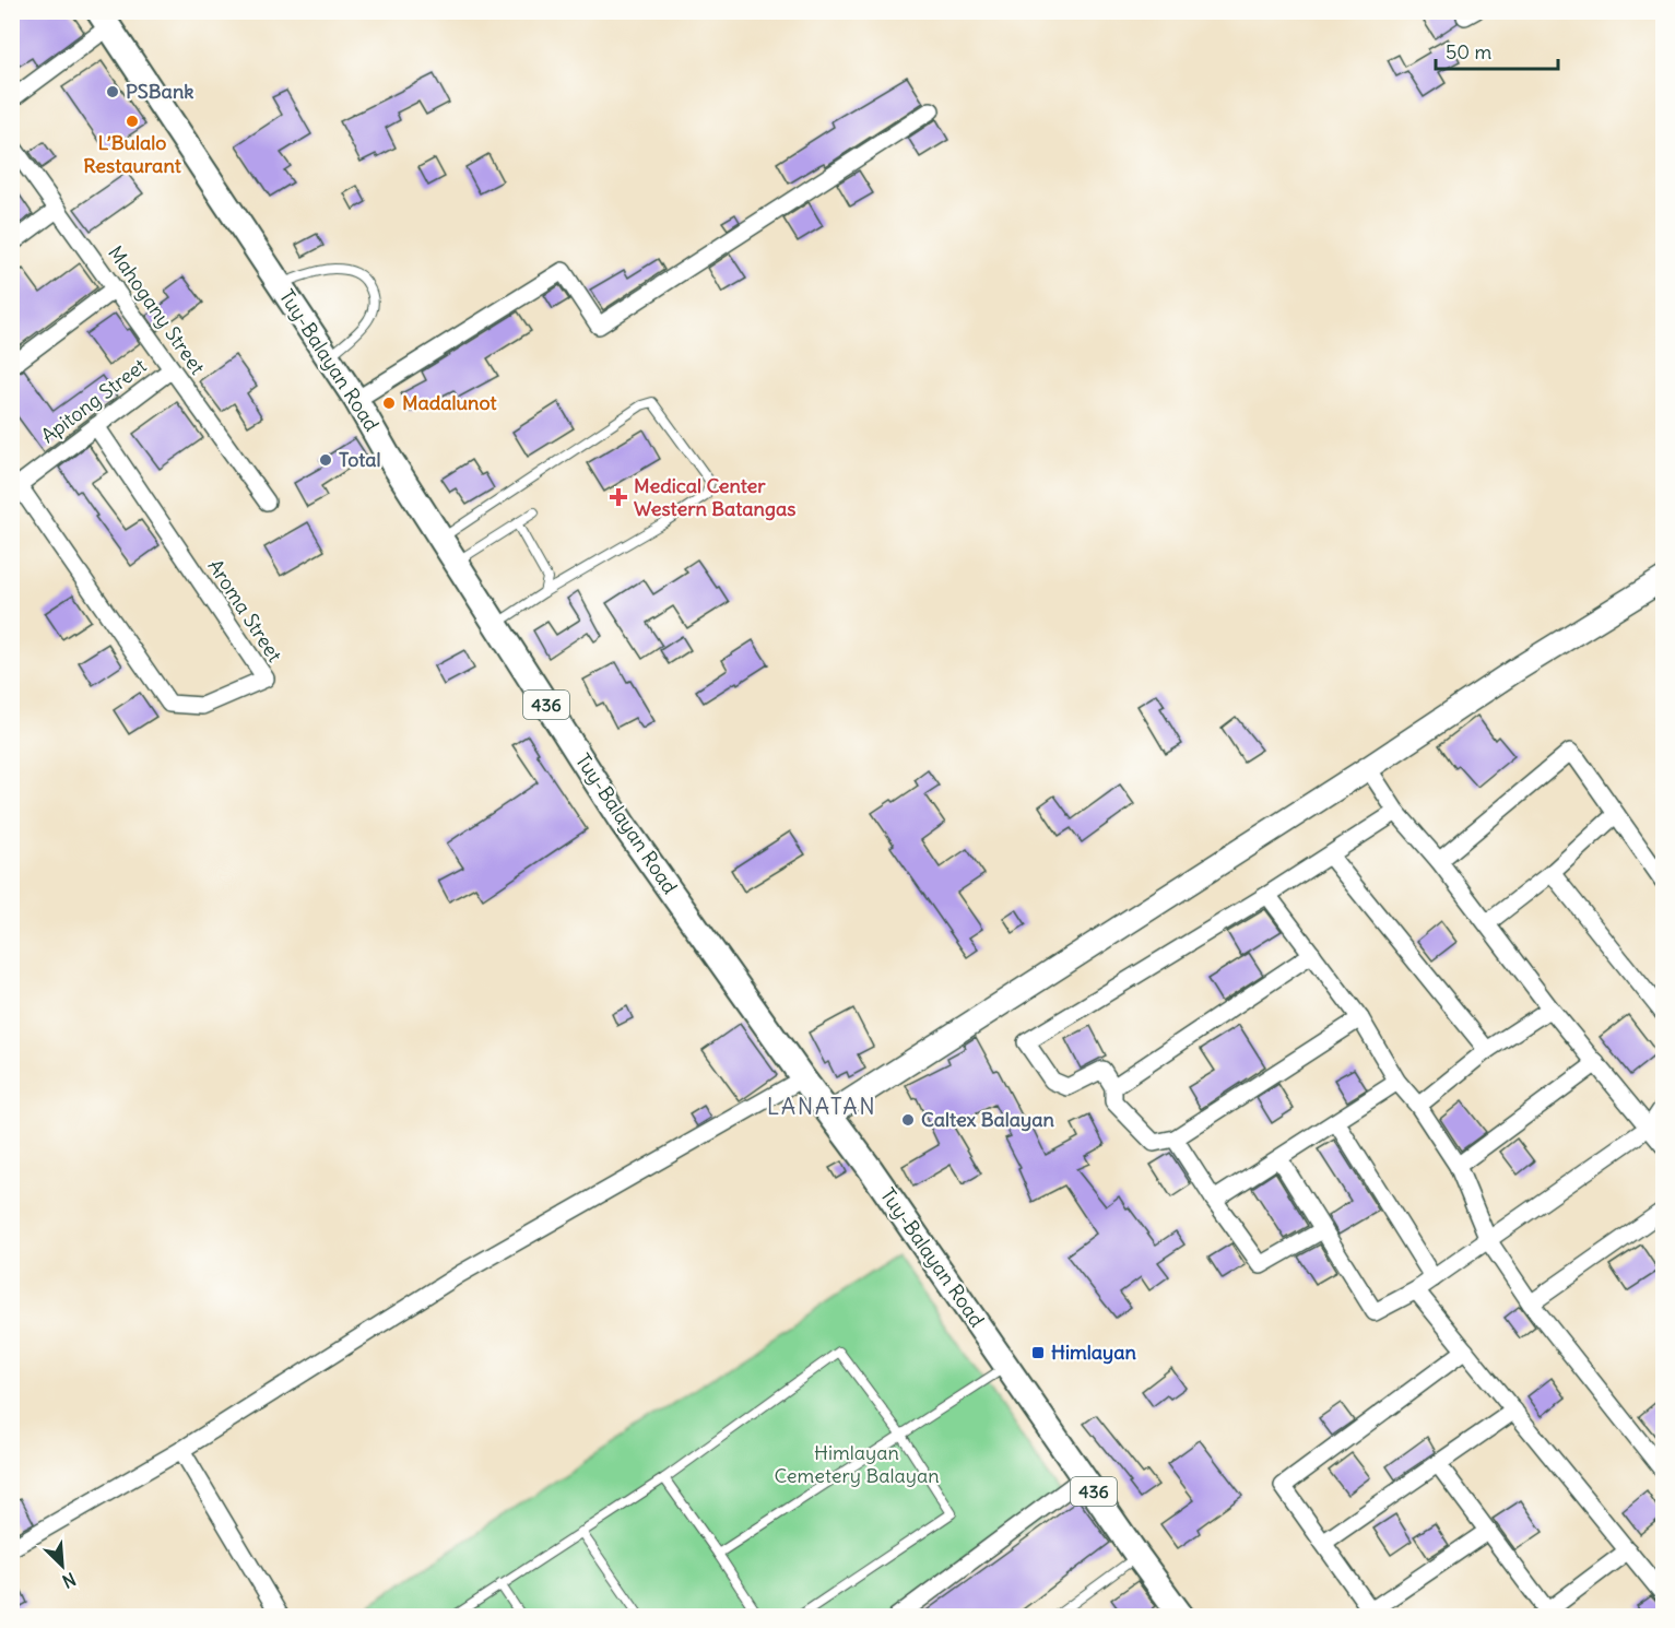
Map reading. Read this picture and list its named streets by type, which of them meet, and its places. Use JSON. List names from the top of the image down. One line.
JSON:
{"streets":{"main road":["Tuy-Balayan Road","436"],"street":["Mahogany Street","Apitong Street","Aroma Street"]},"crossings":[["Mahogany Street","Apitong Street"],["Apitong Street","Aroma Street"]],"districts":["LANATAN"],"parks":["Himlayan Cemetery Balayan"],"places":{"other":["PSBank","L’Bulalo Restaurant","Madalunot","Total","Caltex Balayan"],"health":["Medical Center Western Batangas"],"transit":["Himlayan"]},"scale_bar":"50 m","north":"bottom right"}
